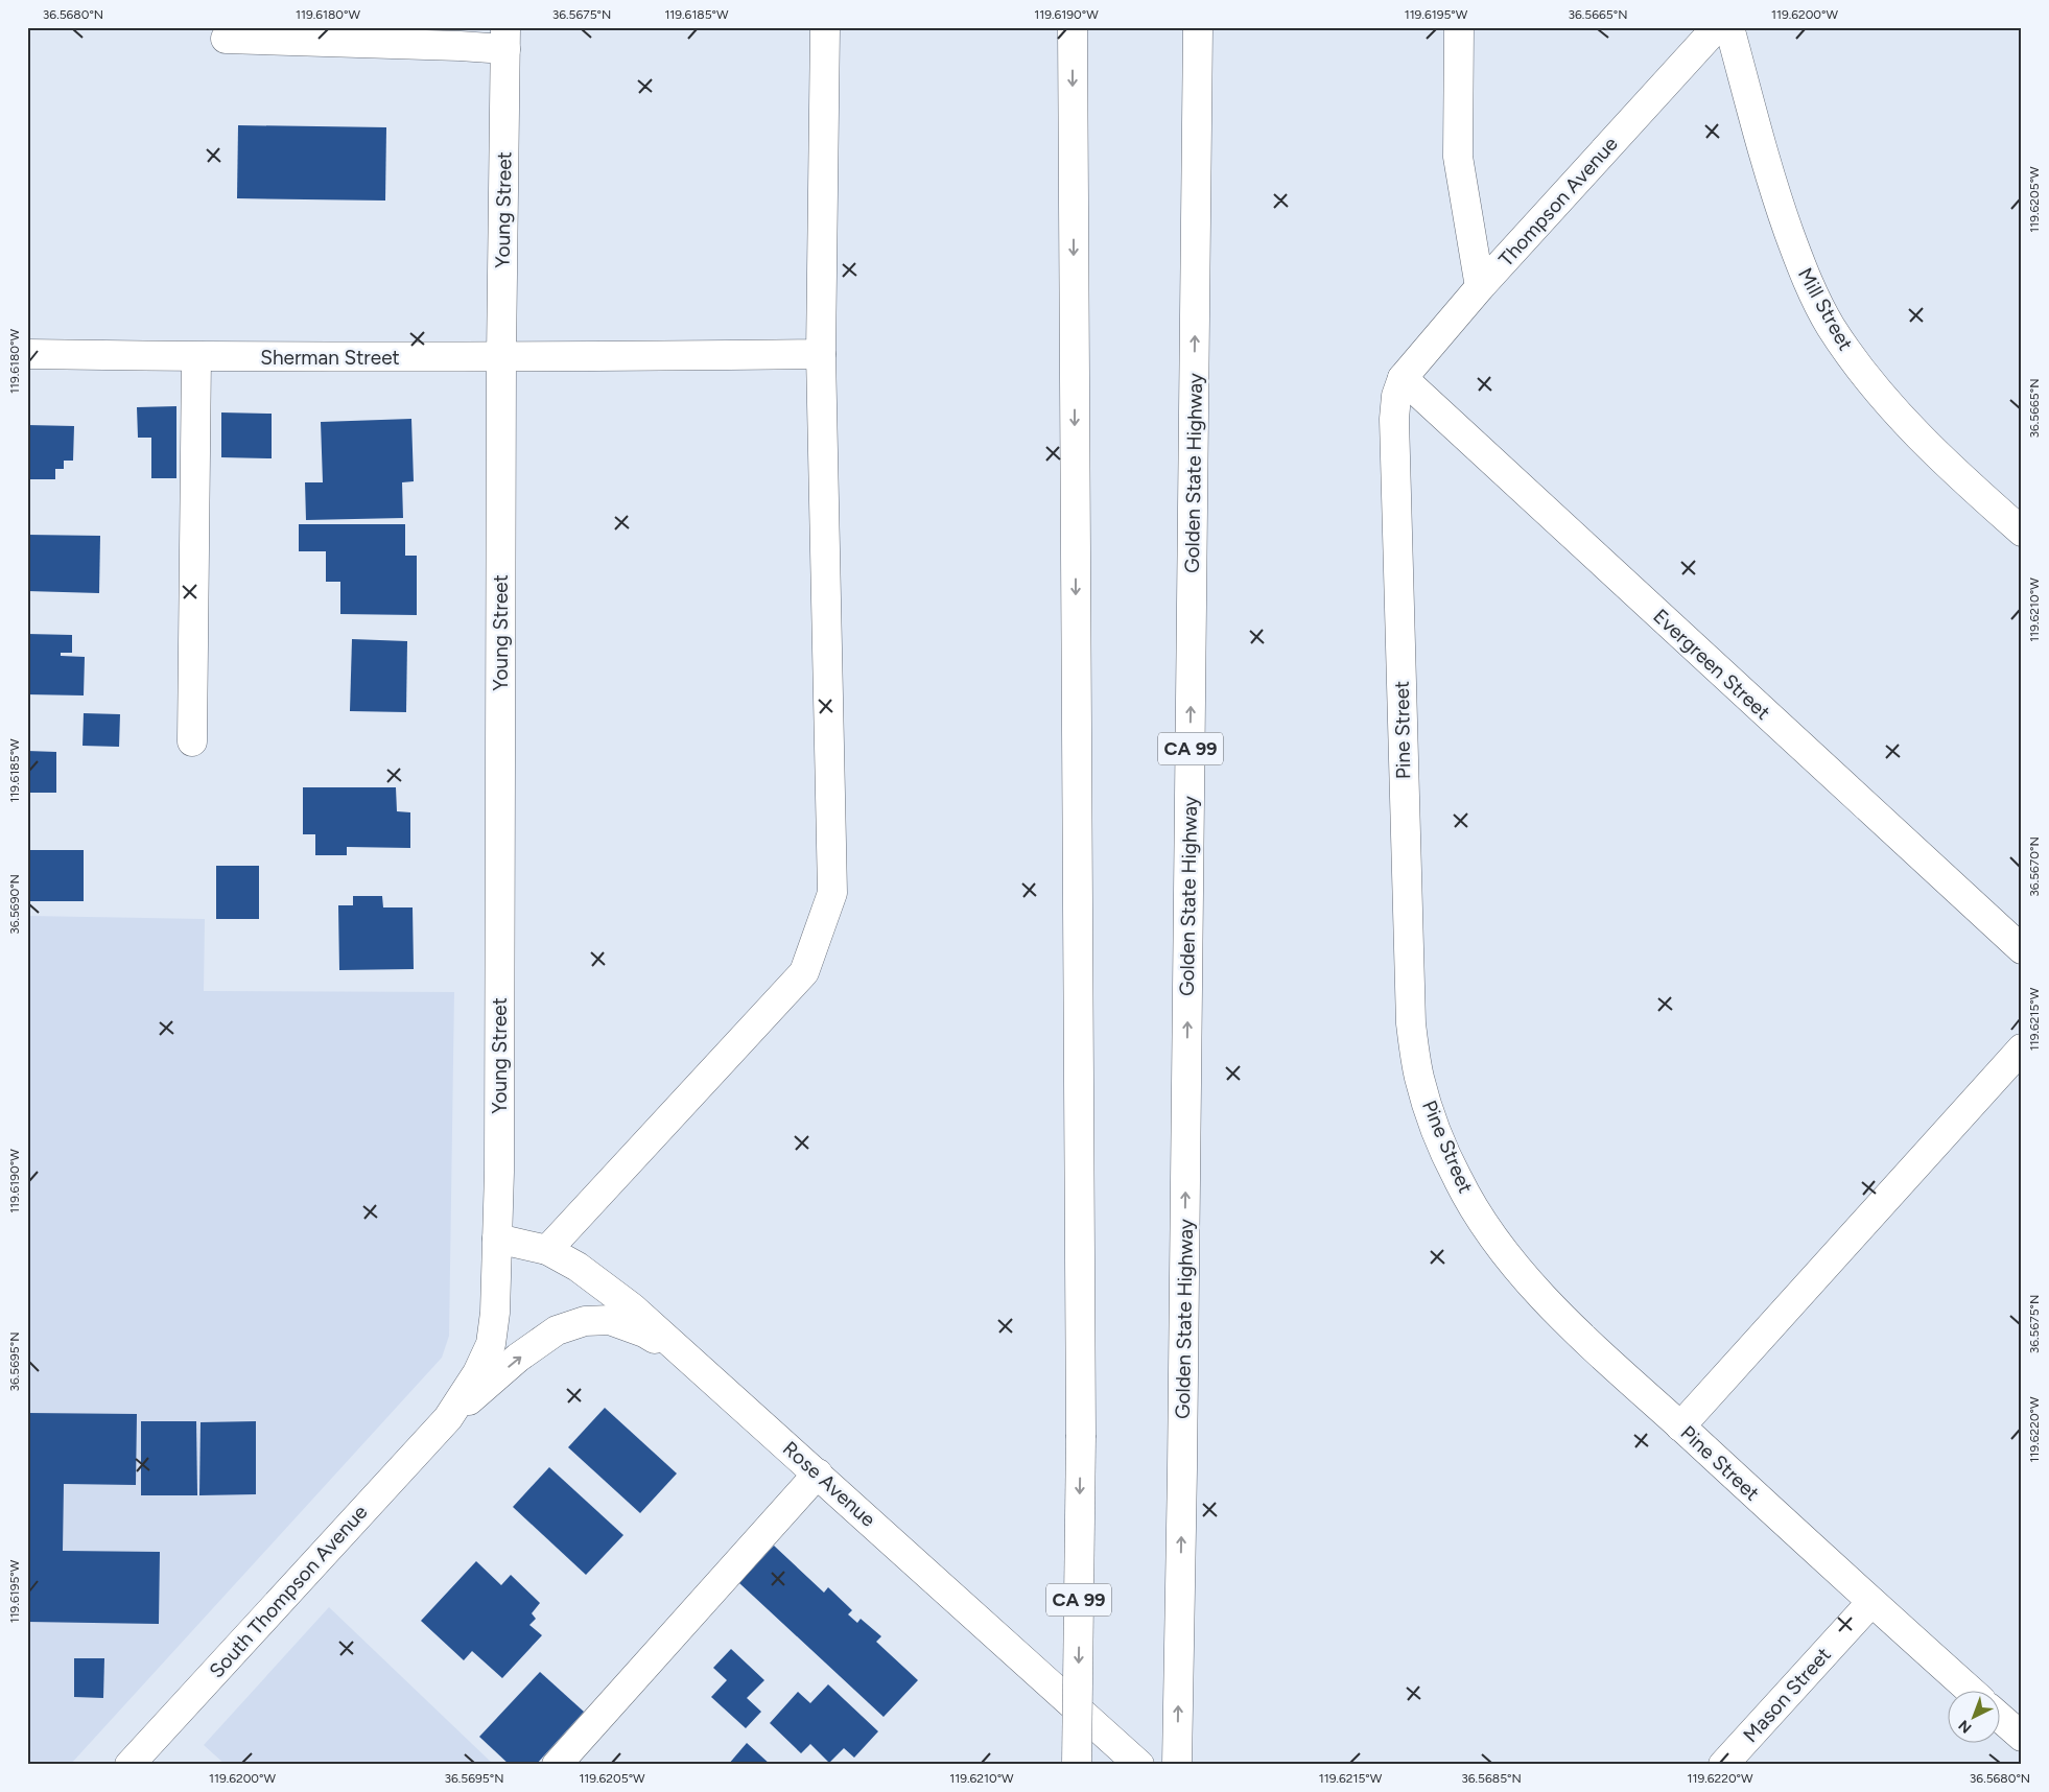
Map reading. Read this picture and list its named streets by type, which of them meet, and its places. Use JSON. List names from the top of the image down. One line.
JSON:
{"streets":{"main road":["Thompson Avenue","Young Street","Mill Street","Sherman Street","Golden State Highway","Evergreen Street","Pine Street","CA 99","Rose Avenue","South Thompson Avenue","Mason Street"]},"crossings":[["Thompson Avenue","Evergreen Street"],["Thompson Avenue","Pine Street"],["Young Street","Sherman Street"],["Young Street","Rose Avenue"],["Young Street","South Thompson Avenue"],["Evergreen Street","Pine Street"],["Pine Street","Mason Street"],["Rose Avenue","South Thompson Avenue"]],"north":"bottom left","coordinates":["36.5680°N","119.6180°W","36.5675°N","119.6185°W","119.6190°W","119.6195°W","36.5665°N","119.6200°W","119.6205°W","119.6210°W","36.5670°N","36.5690°N","119.6215°W","36.5695°N","119.6220°W","36.5685°N"]}
